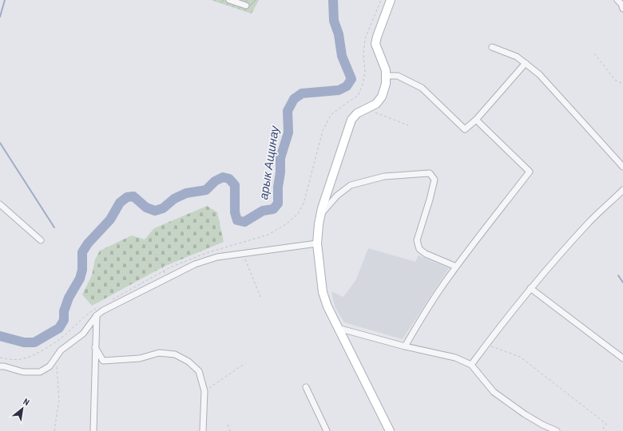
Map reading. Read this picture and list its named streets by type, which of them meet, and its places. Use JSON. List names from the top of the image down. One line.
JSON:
{"water":["арык Ащинау"],"north":"top right"}
